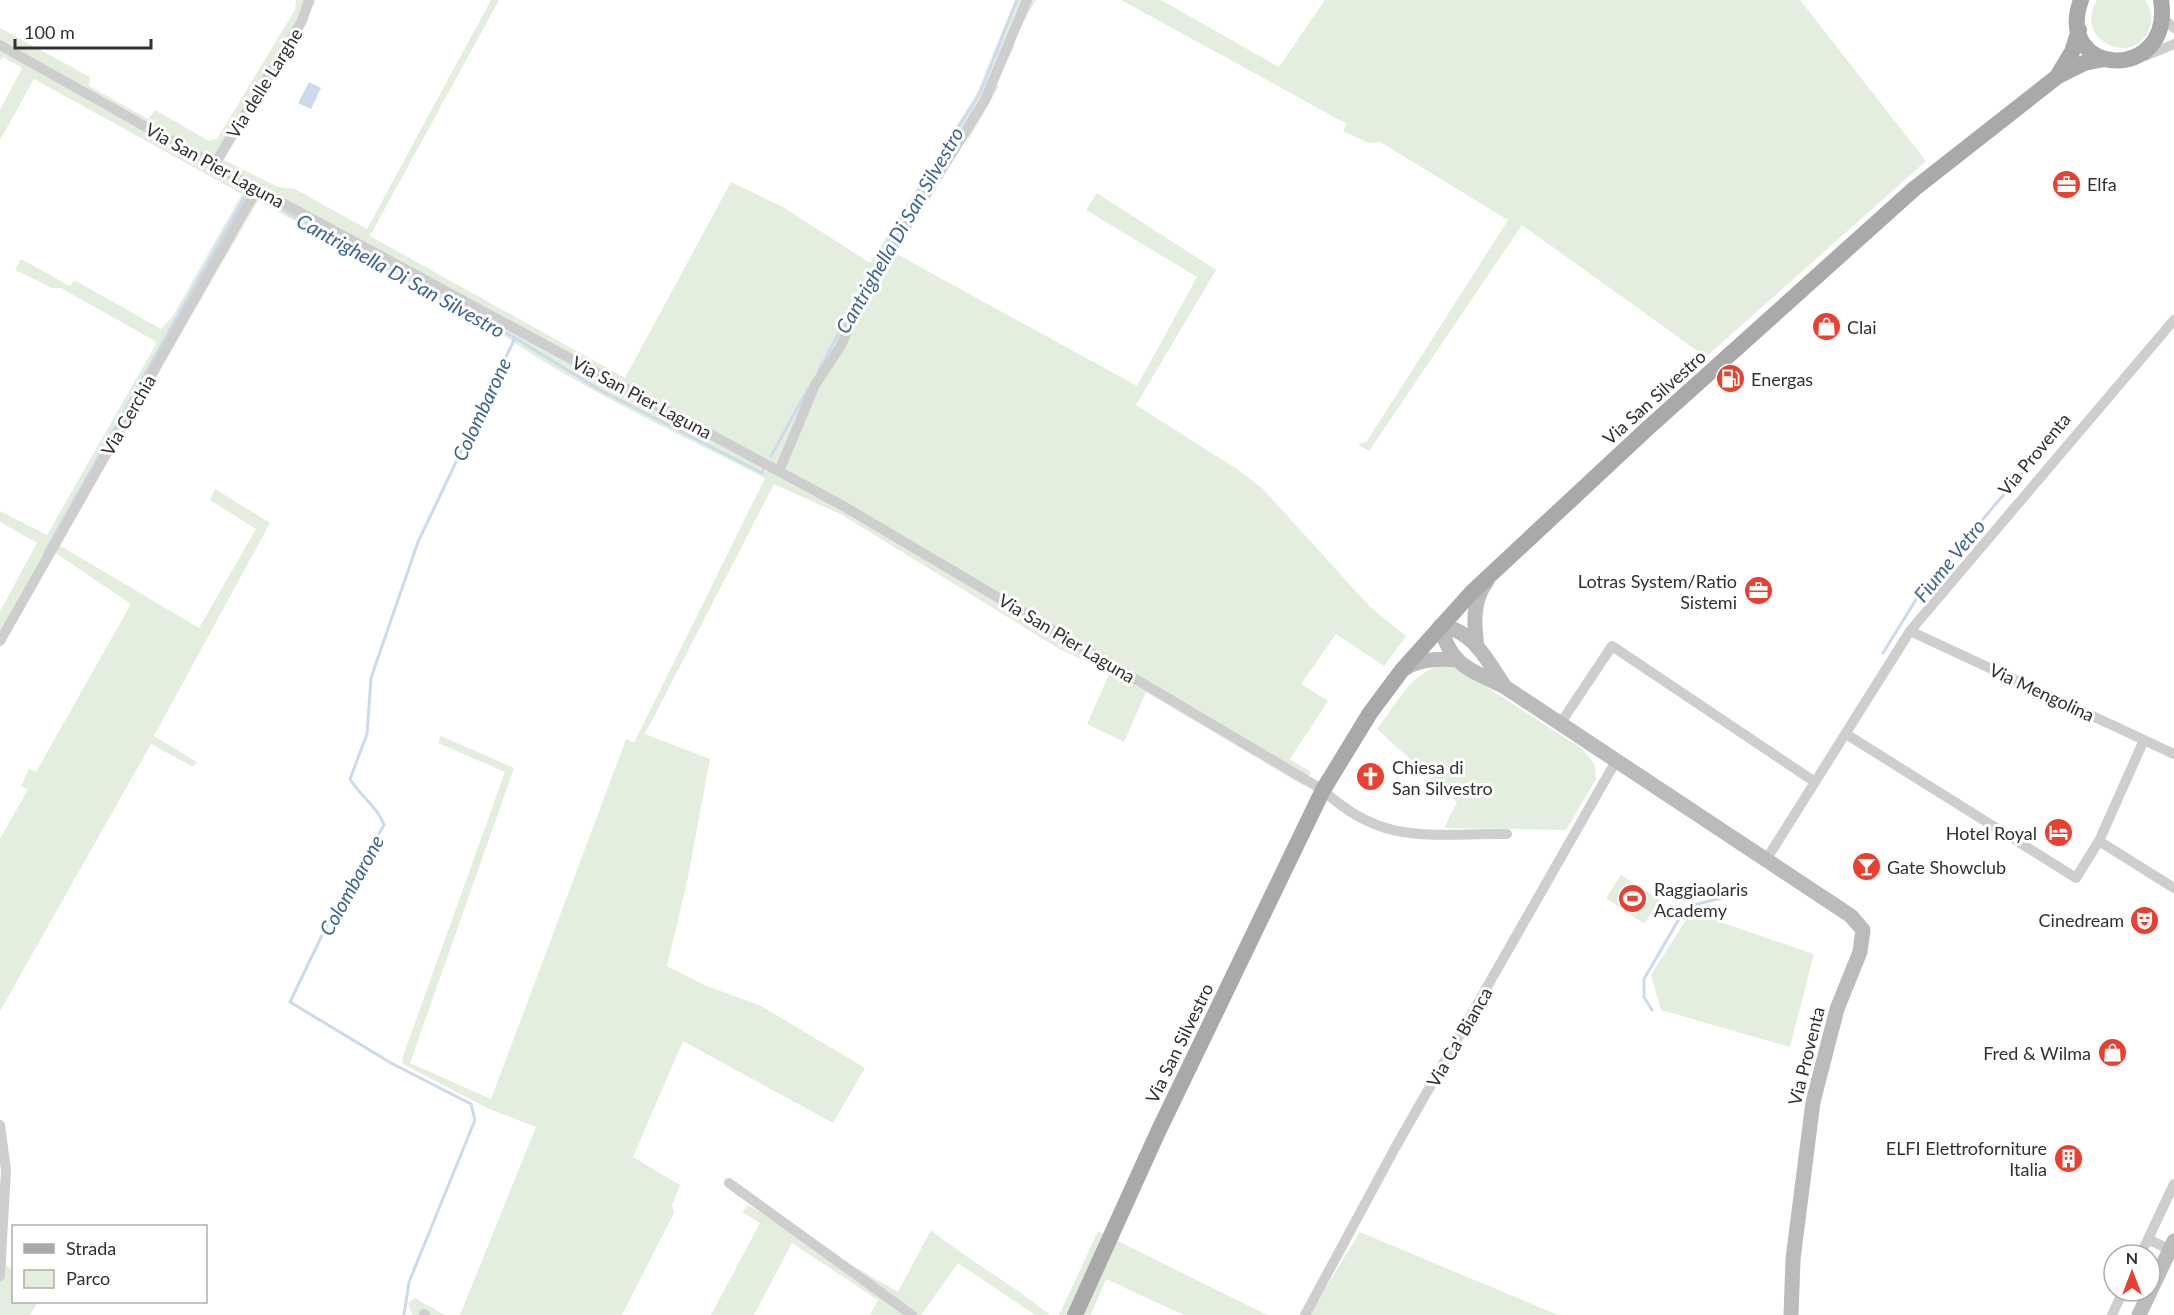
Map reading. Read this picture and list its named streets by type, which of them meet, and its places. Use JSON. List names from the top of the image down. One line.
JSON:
{"streets":{"main road":["Via San Silvestro"],"street":["Via delle Larghe","Via San Pier Laguna","Via Cerchia","Via Proventa","Via Mengolina","Via Ca' Bianca"]},"crossings":[["Via delle Larghe","Via San Pier Laguna"],["Via San Pier Laguna","Via San Silvestro"],["Via San Pier Laguna","Via Cerchia"],["Via San Silvestro","Via Proventa"],["Via Proventa","Via Mengolina"],["Via Proventa","Via Ca' Bianca"]],"water":["Cantrighella Di San Silvestro","Colombarone","Fiume Vetro"],"places":{"office":["Elfa","Lotras System/Ratio Sistemi"],"shop":["Clai","Fred & Wilma"],"fuel station":["Energas"],"church":["Chiesa di San Silvestro"],"hotel":["Hotel Royal"],"bar":["Gate Showclub"],"sports":["Raggiaolaris Academy"],"theatre":["Cinedream"],"building":["ELFI Elettroforniture Italia"]},"legend":["Strada","Parco"],"scale_bar":"100 m","north":"top"}
